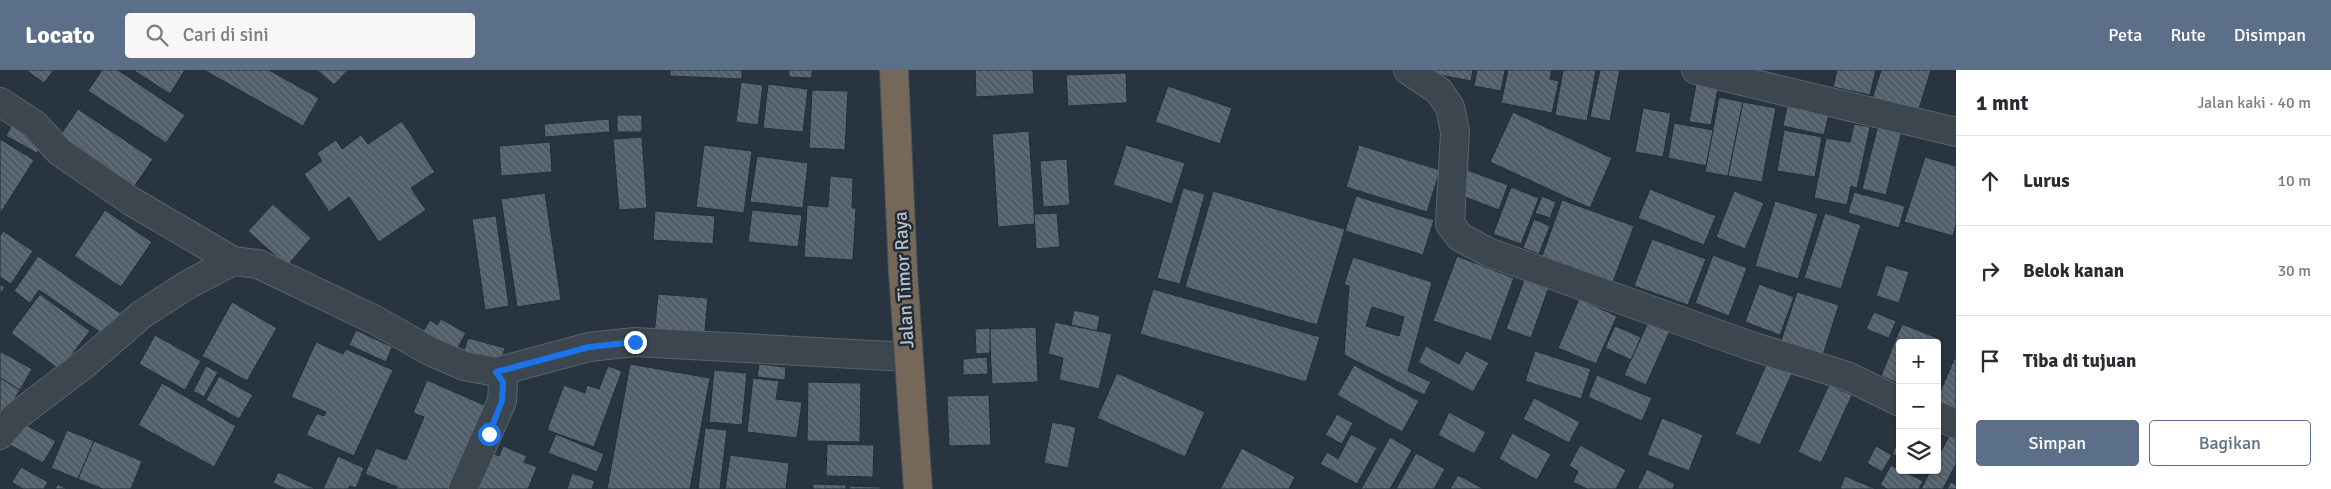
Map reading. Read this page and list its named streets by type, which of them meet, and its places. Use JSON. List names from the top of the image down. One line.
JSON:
{"streets":{"highway":["Jalan Timor Raya"]},"page":{"header":"Locato","search":"Cari di sini","nav":["Peta","Rute","Disimpan"],"heading":["1 mnt","Jalan kaki · 40 m"],"list":[["Lurus","10 m"],["Belok kanan","30 m"],"Tiba di tujuan"],"map_buttons":["+","−"],"buttons":["Simpan","Bagikan"]}}
